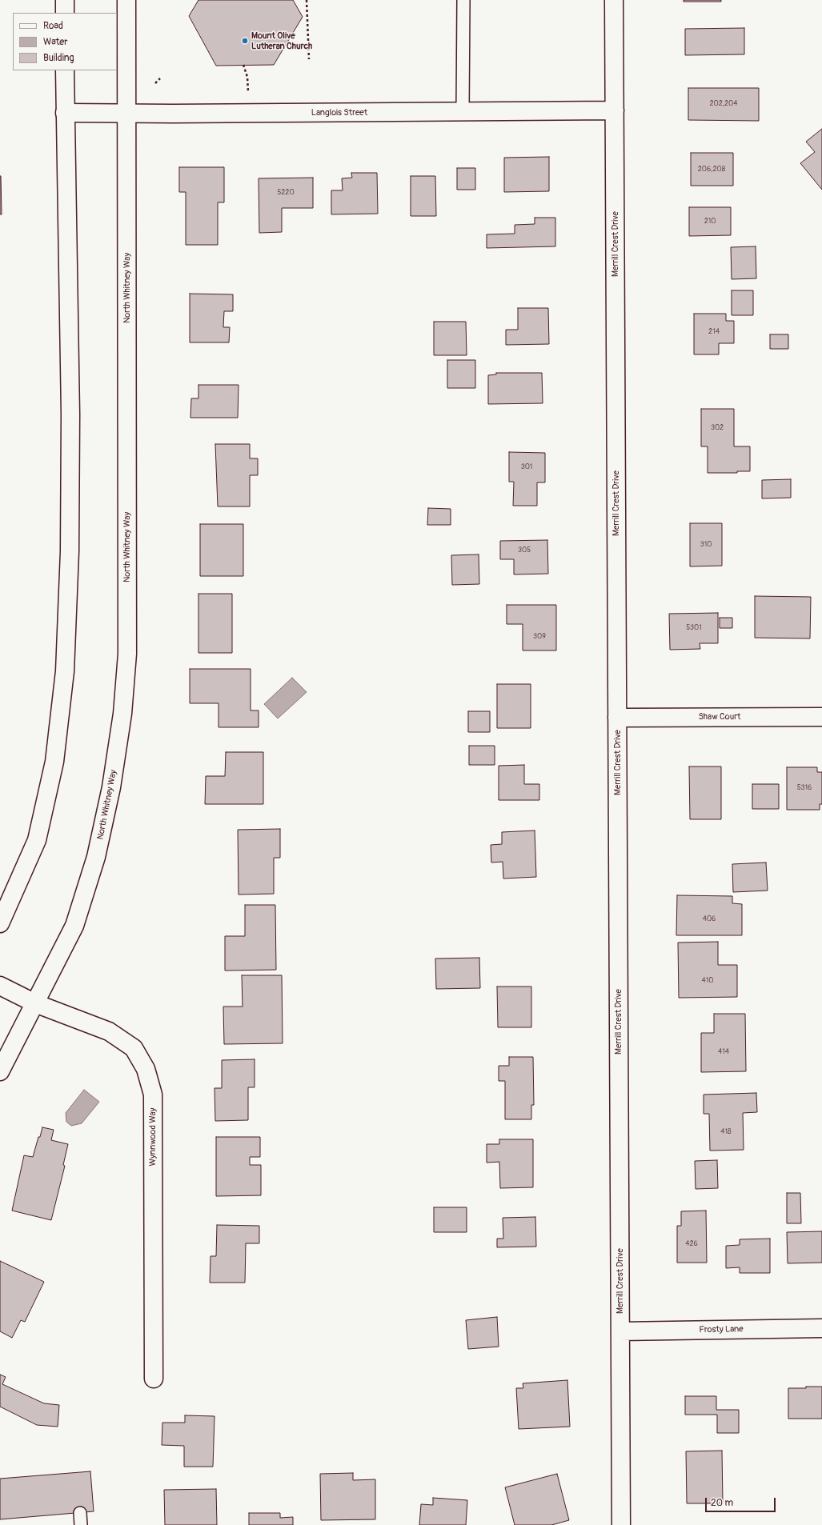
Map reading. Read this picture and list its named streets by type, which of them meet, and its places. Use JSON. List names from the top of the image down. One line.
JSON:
{"streets":{"street":["Langlois Street","Merrill Crest Drive","North Whitney Way","Shaw Court","Wynnwood Way","Frosty Lane"]},"crossings":[["Langlois Street","Merrill Crest Drive"],["Langlois Street","North Whitney Way"],["Merrill Crest Drive","Shaw Court"],["Merrill Crest Drive","Frosty Lane"],["North Whitney Way","Wynnwood Way"]],"places":["Mount Olive Lutheran Church"],"house_numbers":["202,204","206,208","5220","210","214","302","301","310","305","5301","309","5316","406","410","414","418","426"],"legend":["Road","Water","Building"],"scale_bar":"20 m"}
